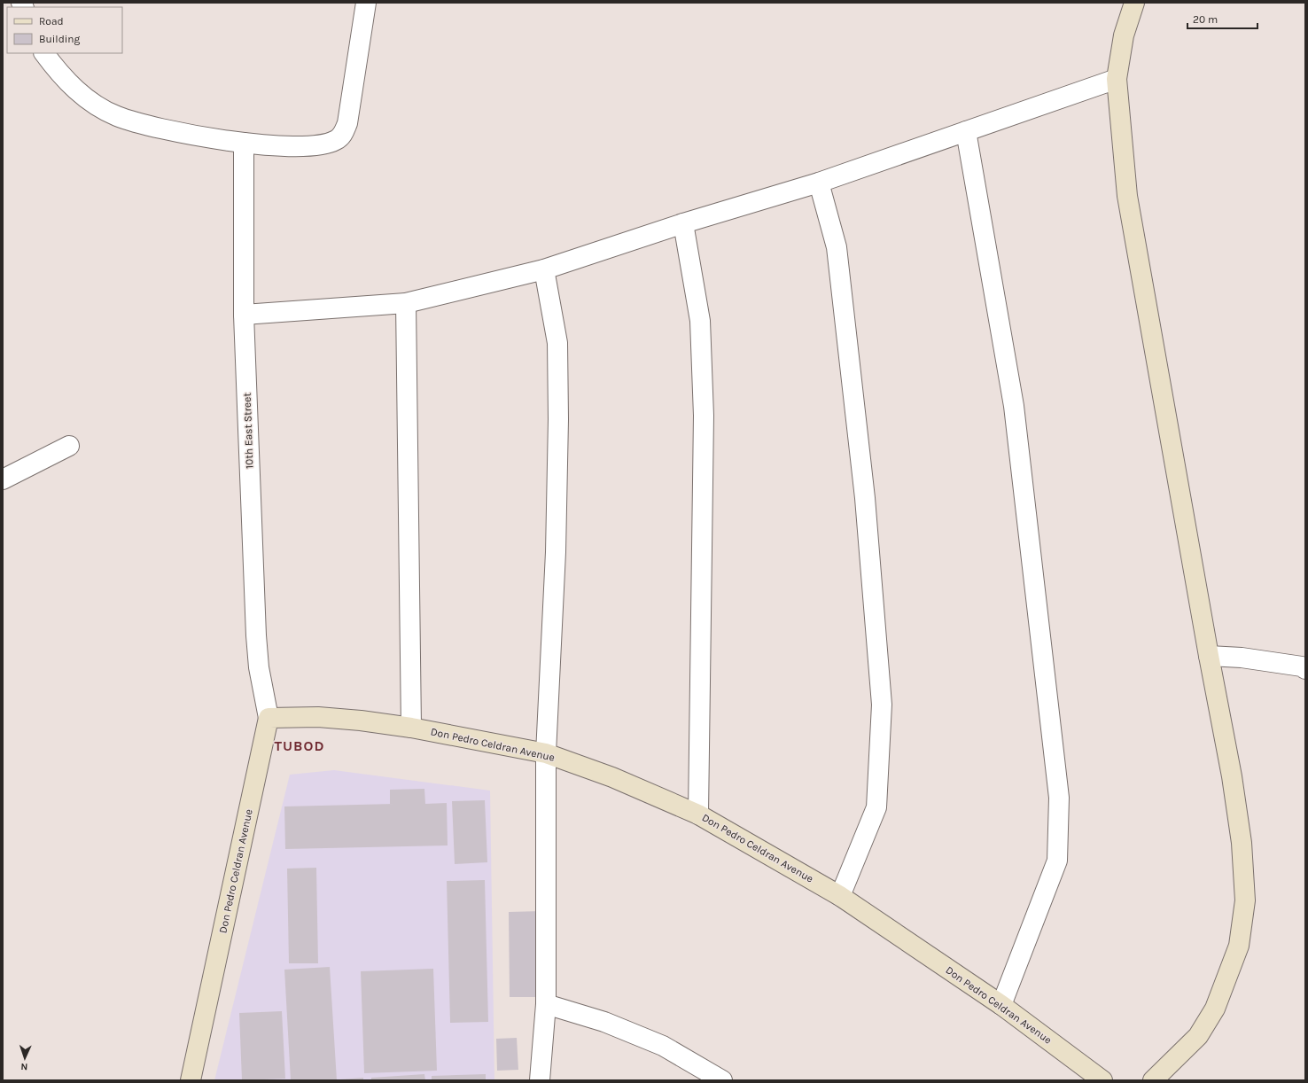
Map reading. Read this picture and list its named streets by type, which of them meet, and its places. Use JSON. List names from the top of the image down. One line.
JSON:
{"streets":{"street":["10th East Street","Don Pedro Celdran Avenue"]},"crossings":[["10th East Street","Don Pedro Celdran Avenue"]],"districts":["TUBOD"],"legend":["Road","Building"],"scale_bar":"20 m","north":"bottom"}
